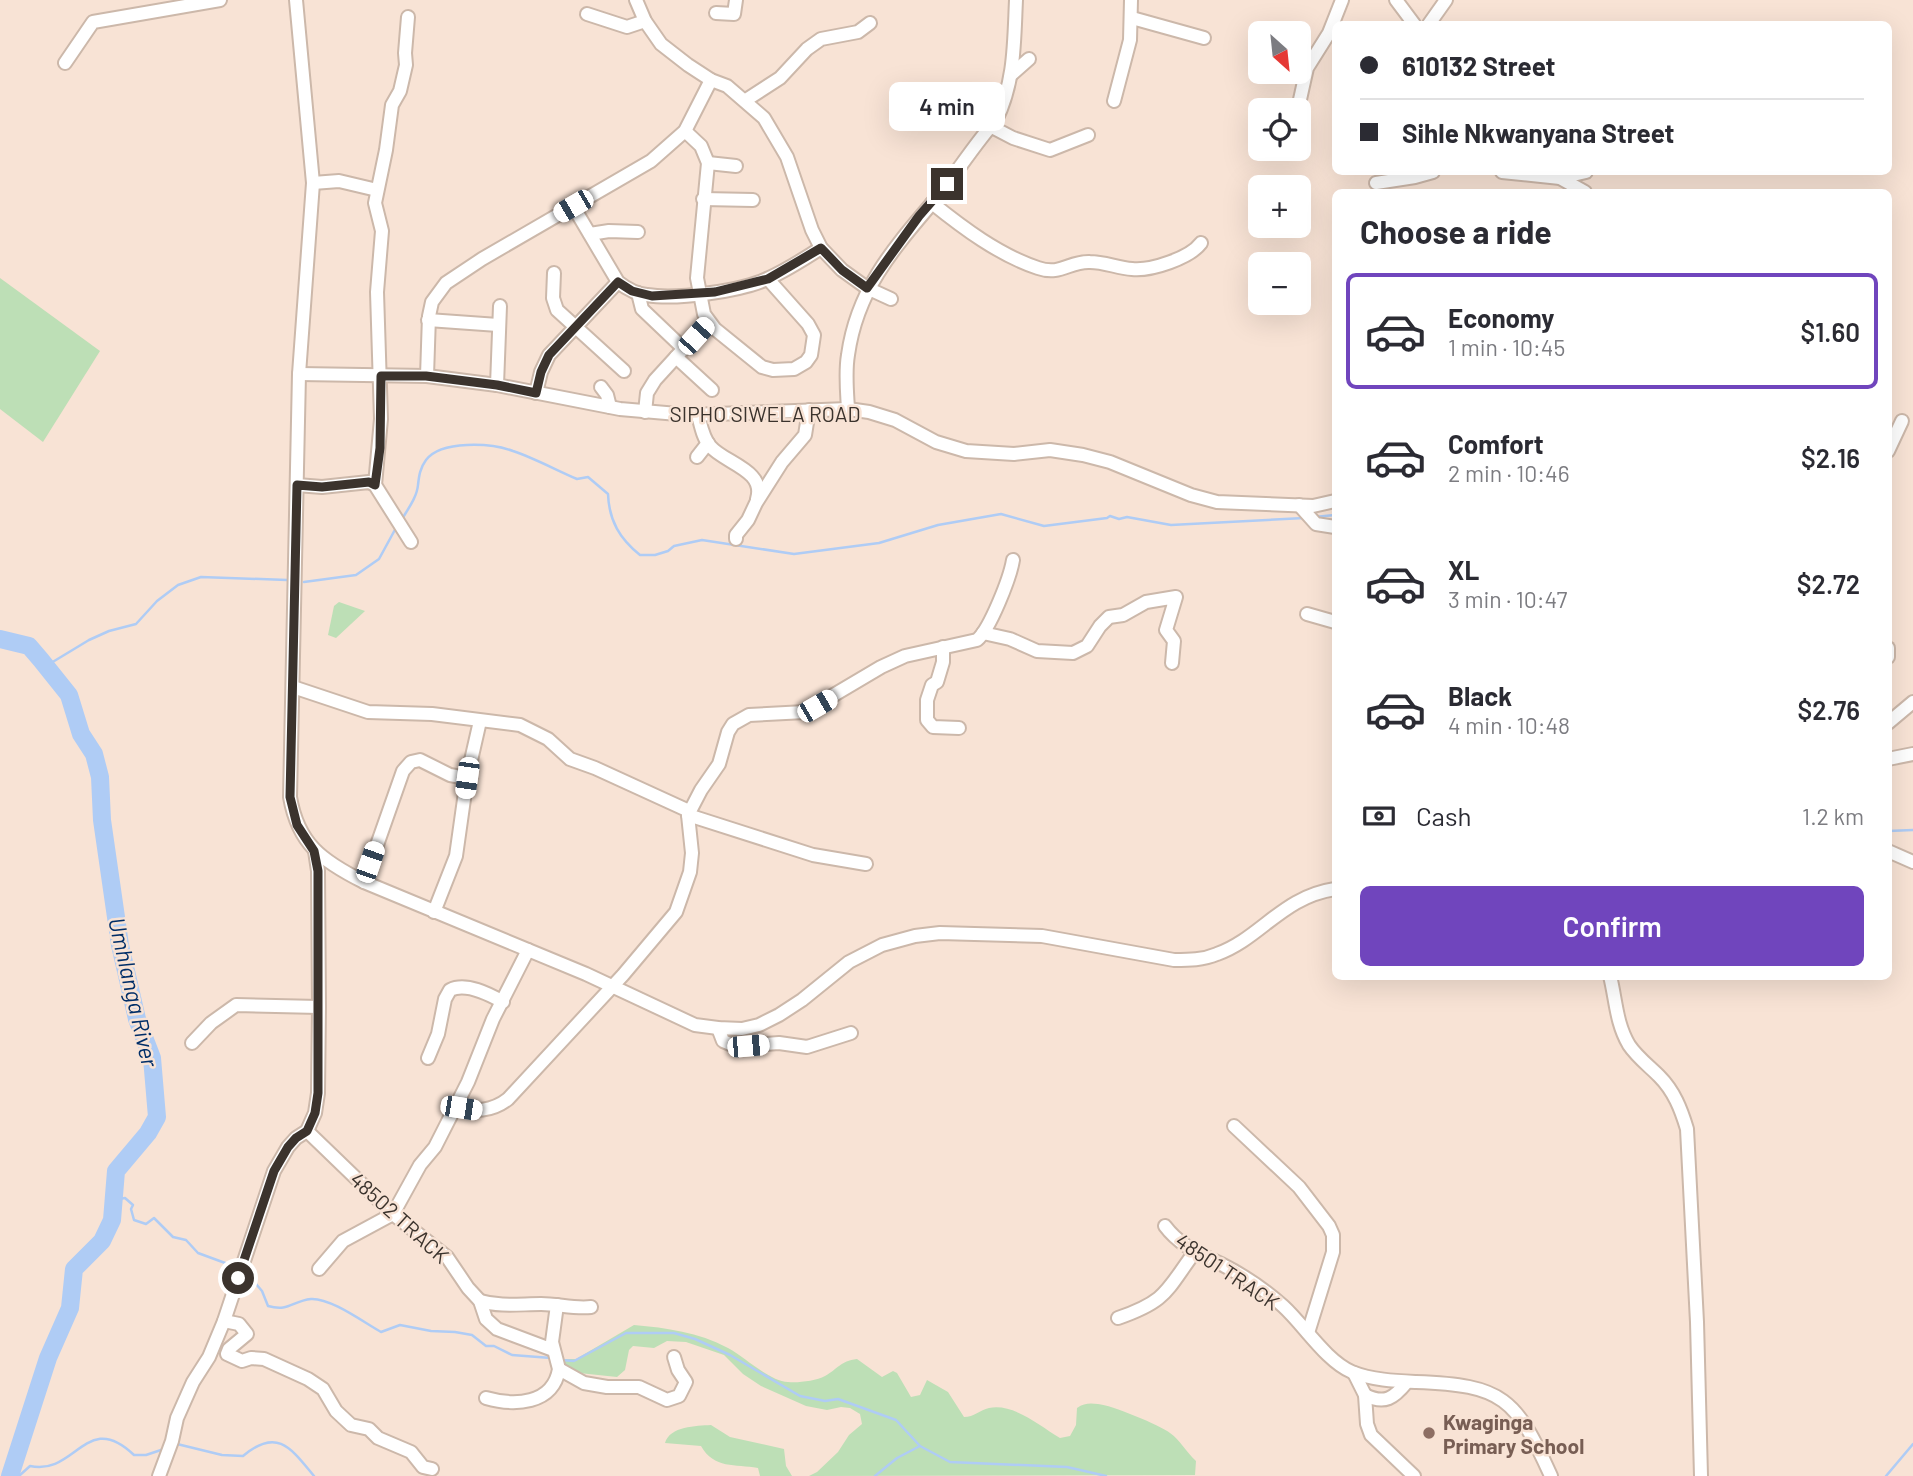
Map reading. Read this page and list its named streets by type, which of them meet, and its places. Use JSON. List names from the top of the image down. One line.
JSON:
{"streets":{"street":["SIPHO SIWELA ROAD","48502 TRACK","48501 TRACK"]},"water":["Umhlanga River"],"places":["Kwaginga Primary School"],"north":"bottom right","page":{"map_buttons":["+","−"],"banner":["610132 Street","Sihle Nkwanyana Street"],"bubble":"4 min","heading":"Choose a ride","list":[{"name":"Economy","note":"1 min · 10:45","value":"$1.60"},{"name":"Comfort","note":"2 min · 10:46","value":"$2.16"},{"name":"XL","note":"3 min · 10:47","value":"$2.72"},{"name":"Black","note":"4 min · 10:48","value":"$2.76"}],"pay":["Cash","1.2 km"],"buttons":"Confirm"}}
